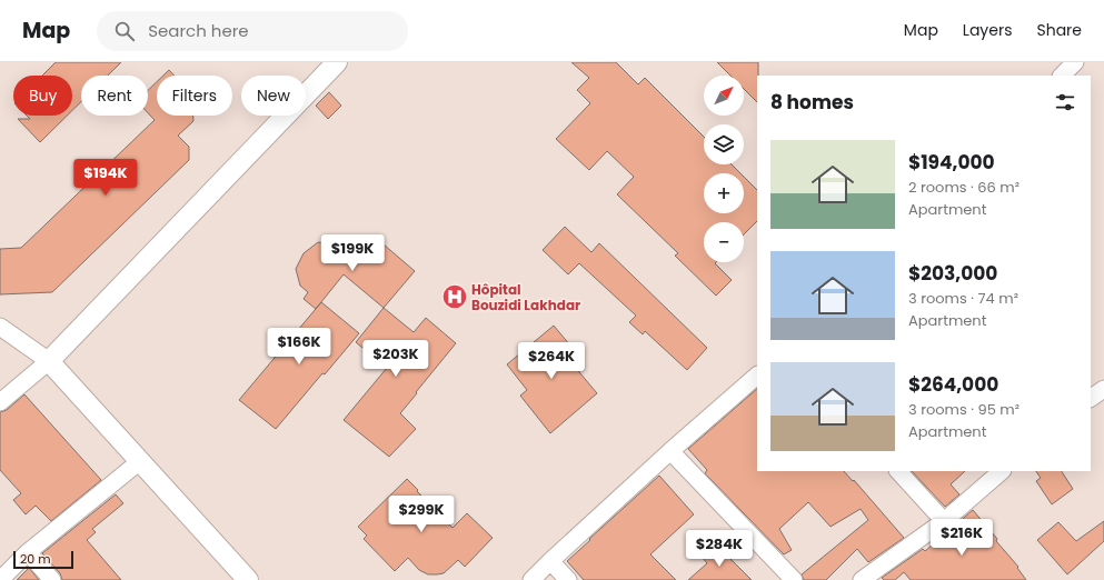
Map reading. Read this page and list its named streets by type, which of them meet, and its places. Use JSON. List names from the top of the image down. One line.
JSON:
{"places":{"hospital":["Hôpital Bouzidi Lakhdar"]},"scale_bar":"20 m","north":"top right","page":{"header":"Map","search":"Search here","nav":["Map","Layers","Share"],"map_buttons":["+","−"],"chip":["Buy","Rent","Filters","New"],"heading":"8 homes","list":[{"name":"$194,000","note":"2 rooms · 66 m² · Apartment"},{"name":"$203,000","note":"3 rooms · 74 m² · Apartment"},{"name":"$264,000","note":"3 rooms · 95 m² · Apartment"}],"price":["$194K","$199K","$166K","$203K","$264K","$299K","$216K","$284K"],"scale":"20 m"}}
